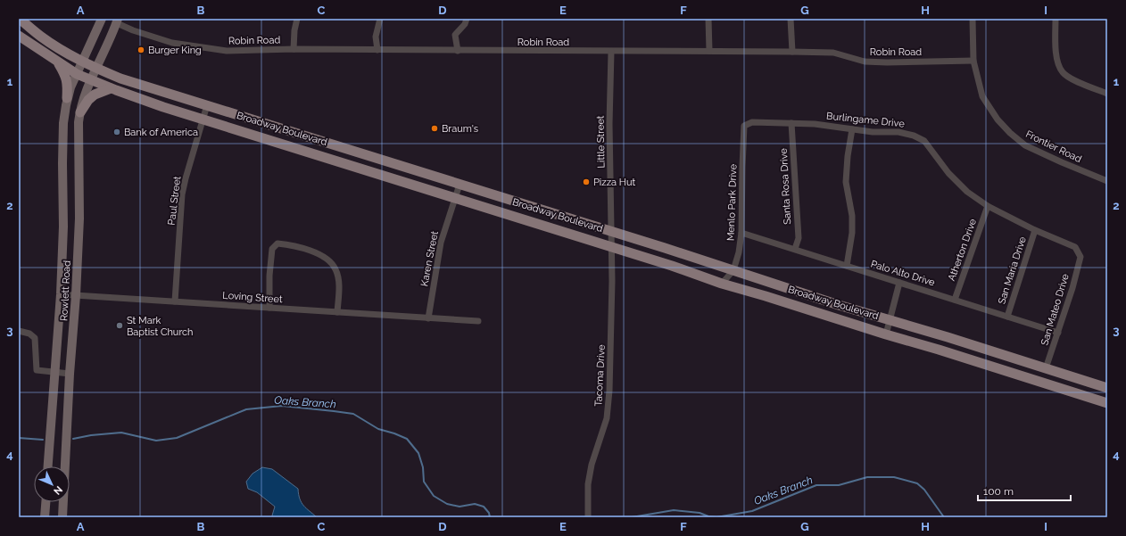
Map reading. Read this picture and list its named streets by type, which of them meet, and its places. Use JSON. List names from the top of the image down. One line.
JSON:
{"streets":{"main road":["Broadway Boulevard","Rowlett Road"],"street":["Robin Road","Burlingame Drive","Little Street","Frontier Road","Santa Rosa Drive","Paul Street","Menlo Park Drive","Atherton Drive","Karen Street","San Maria Drive","Palo Alto Drive","Loving Street","San Mateo Drive","Tacoma Drive"]},"crossings":[["Robin Road","Little Street"],["Robin Road","Frontier Road"],["Robin Road","Rowlett Road"],["Burlingame Drive","Santa Rosa Drive"],["Burlingame Drive","Menlo Park Drive"],["Burlingame Drive","Atherton Drive"],["Burlingame Drive","San Maria Drive"],["Burlingame Drive","San Mateo Drive"],["Broadway Boulevard","Little Street"],["Broadway Boulevard","Paul Street"],["Broadway Boulevard","Menlo Park Drive"],["Broadway Boulevard","Karen Street"],["Broadway Boulevard","Rowlett Road"],["Broadway Boulevard","San Mateo Drive"],["Broadway Boulevard","Tacoma Drive"],["Little Street","Tacoma Drive"],["Santa Rosa Drive","Palo Alto Drive"],["Paul Street","Loving Street"],["Menlo Park Drive","Palo Alto Drive"],["Atherton Drive","Palo Alto Drive"],["Karen Street","Loving Street"],["San Maria Drive","Palo Alto Drive"],["Palo Alto Drive","San Mateo Drive"],["Rowlett Road","Loving Street"]],"water":["Oaks Branch"],"places":["Burger King","Braum's","Bank of America","Pizza Hut","St Mark Baptist Church"],"scale_bar":"100 m","north":"bottom right","grid":{"columns":["A","B","C","D","E","F","G","H","I"],"rows":["1","2","3","4"]}}
